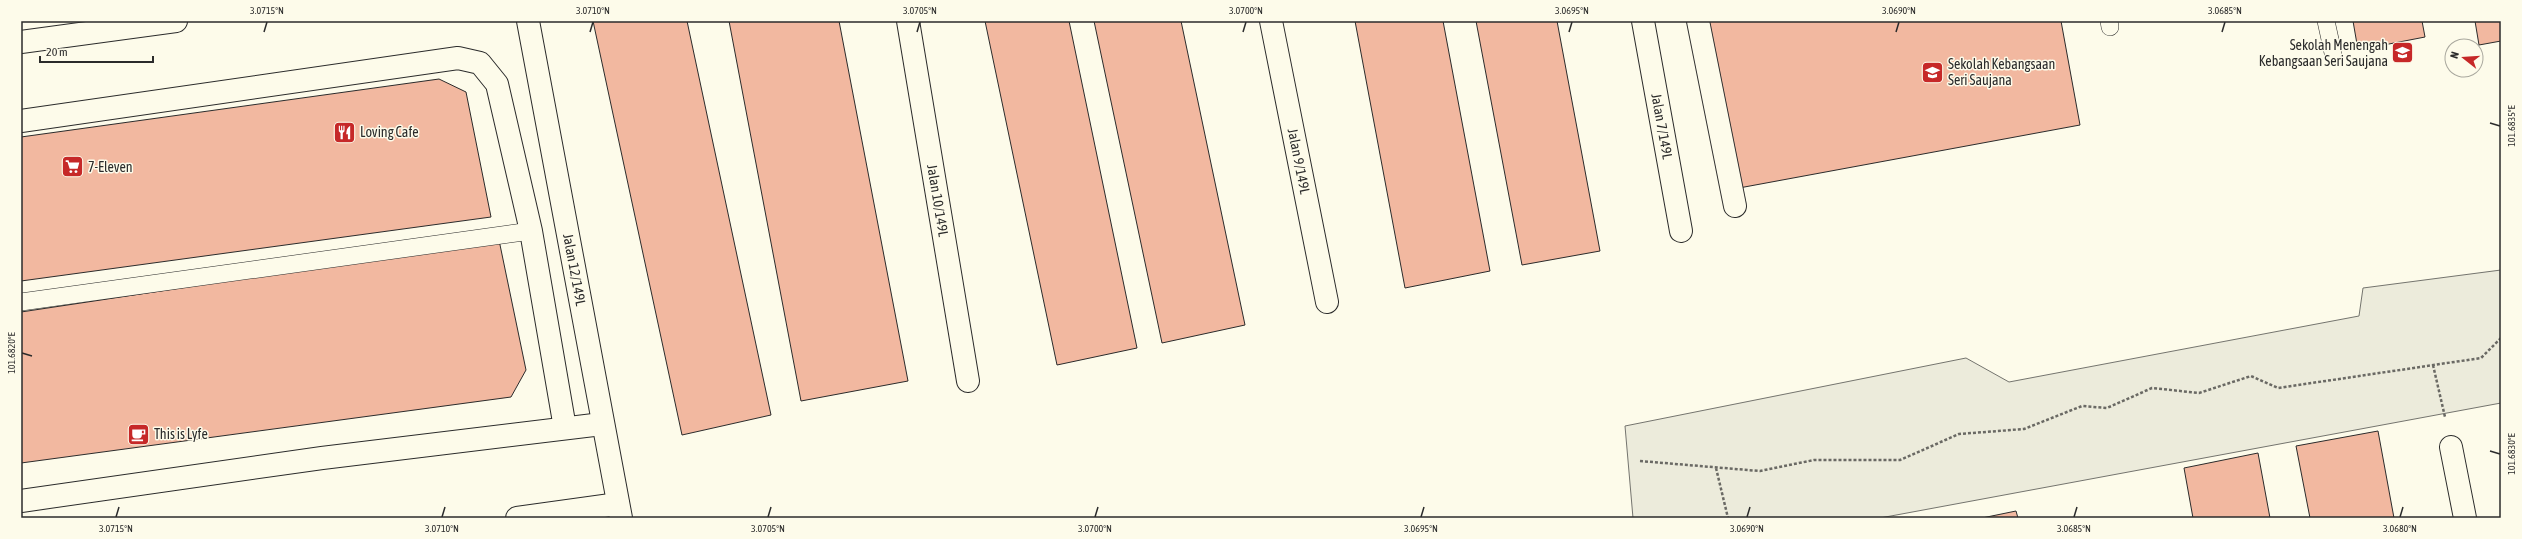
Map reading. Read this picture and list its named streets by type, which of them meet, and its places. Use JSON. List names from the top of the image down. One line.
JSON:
{"streets":{"street":["Jalan 7/149L","Jalan 9/149L","Jalan 10/149L","Jalan 12/149L"]},"places":{"school or university":["Sekolah Menengah Kebangsaan Seri Saujana","Sekolah Kebangsaan Seri Saujana"],"restaurant":["Loving Cafe"],"supermarket":["7-Eleven"],"cafe":["This is Lyfe"]},"scale_bar":"20 m","north":"left","coordinates":["3.0715°N","3.0710°N","3.0705°N","3.0700°N","3.0695°N","3.0690°N","3.0685°N","101.6835°E","101.6820°E","101.6830°E","3.0680°N"]}
